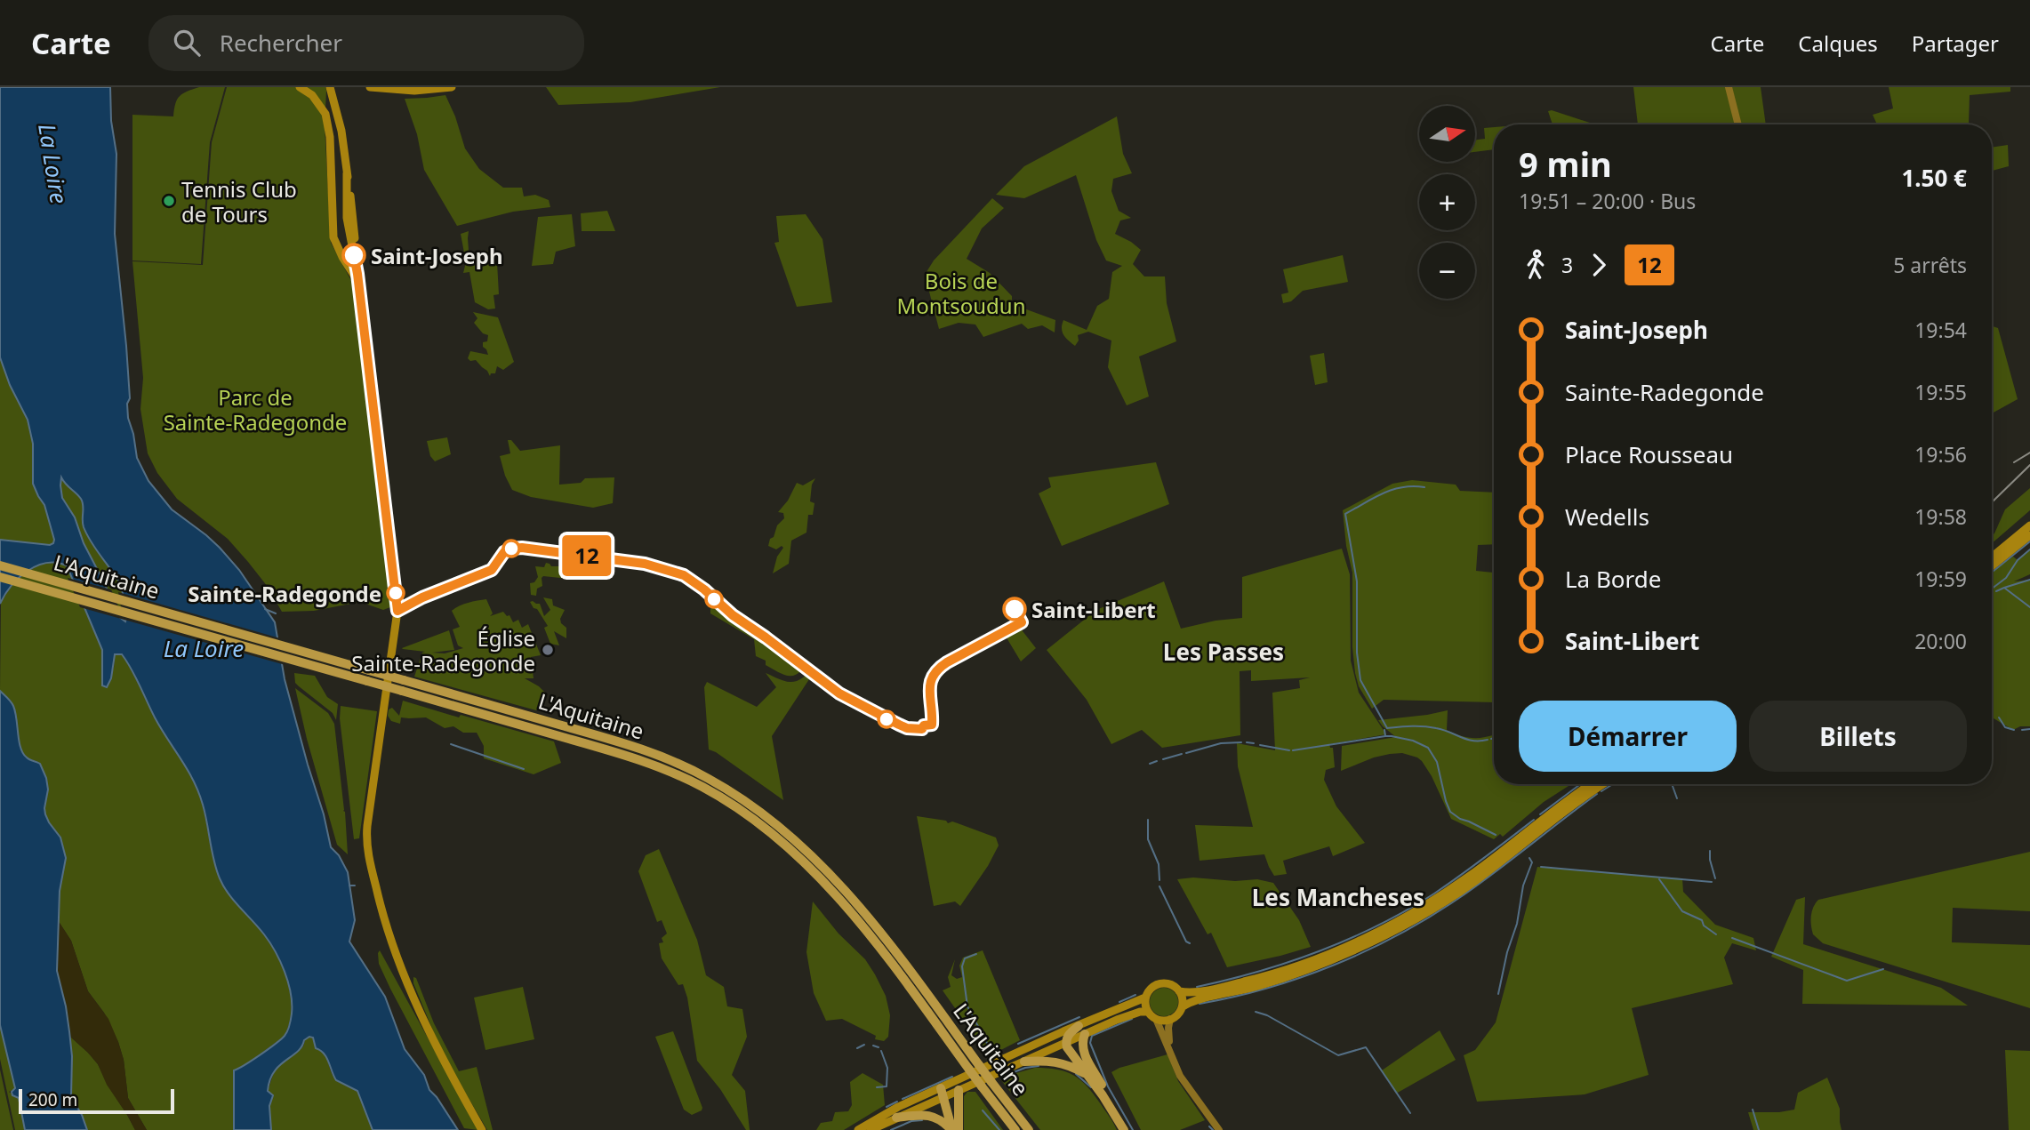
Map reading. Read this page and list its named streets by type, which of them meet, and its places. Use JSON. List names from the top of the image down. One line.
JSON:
{"streets":{"highway":["L'Aquitaine"]},"districts":["Les Passes","Les Mancheses"],"water":["La Loire"],"parks":["Bois de Montsoudun","Parc de Sainte-Radegonde"],"places":["Tennis Club de Tours","Saint-Joseph","Sainte-Radegonde","Saint-Libert","Église Sainte-Radegonde"],"lines":["bus line 12"],"scale_bar":"200 m","north":"right","page":{"header":"Carte","search":"Rechercher","nav":["Carte","Calques","Partager"],"on_map":"12","map_buttons":["+","−"],"heading":["9 min","19:51 – 20:00 · Bus","1.50 €"],"legs":["3","12","5 arrêts"],"list":[{"name":"Saint-Joseph","value":"19:54"},{"name":"Sainte-Radegonde","value":"19:55"},{"name":"Place Rousseau","value":"19:56"},{"name":"Wedells","value":"19:58"},{"name":"La Borde","value":"19:59"},{"name":"Saint-Libert","value":"20:00"}],"buttons":["Démarrer","Billets"],"scale":"200 m"}}
